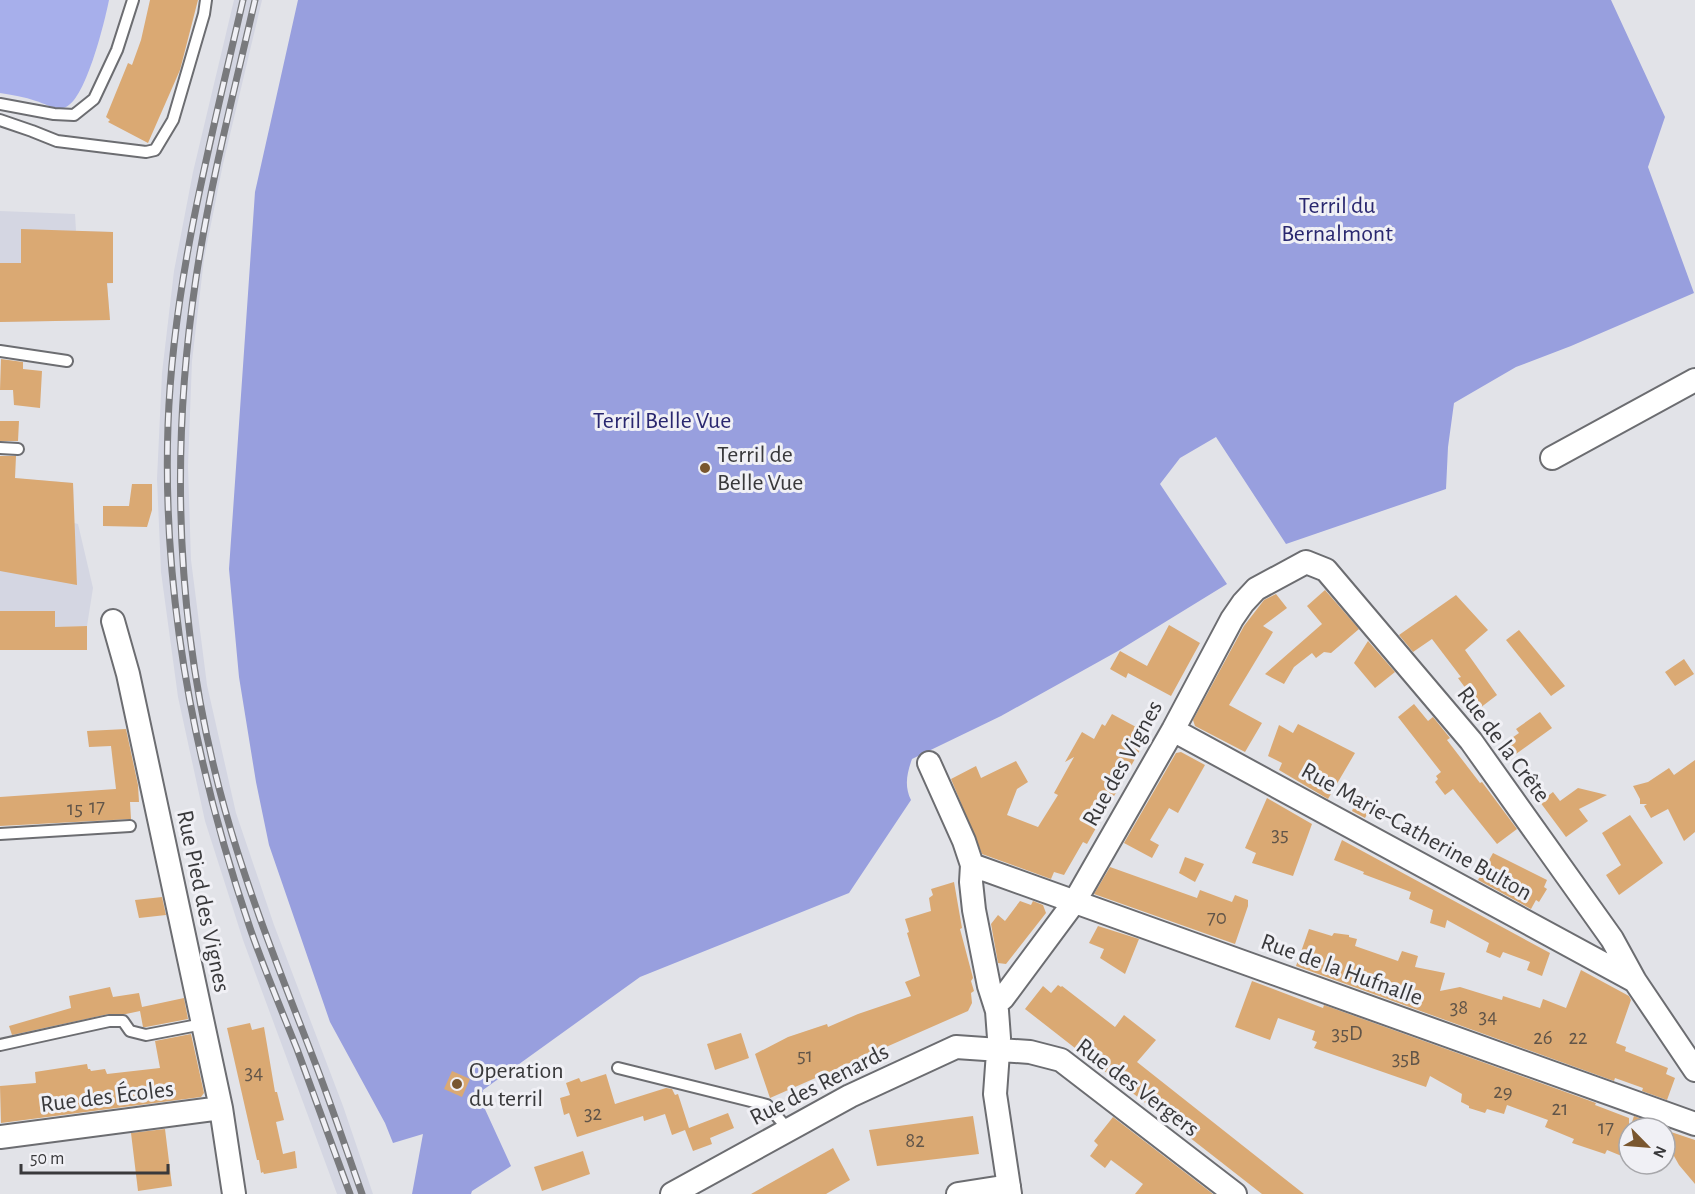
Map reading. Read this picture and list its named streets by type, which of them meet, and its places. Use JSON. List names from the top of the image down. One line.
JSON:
{"streets":{"street":["Rue de la Crête","Rue des Vignes","Rue Marie-Catherine Bulton","Rue Pied des Vignes","Rue de la Hufnalle","Rue des Renards","Rue des Vergers","Rue des Écoles"]},"crossings":[["Rue de la Crête","Rue des Vignes"],["Rue de la Crête","Rue Marie-Catherine Bulton"],["Rue des Vignes","Rue Marie-Catherine Bulton"],["Rue des Vignes","Rue de la Hufnalle"],["Rue Pied des Vignes","Rue des Écoles"],["Rue des Renards","Rue des Vergers"]],"parks":["Terril du Bernalmont","Terril Belle Vue"],"places":["Terril de Belle Vue","Operation du terril"],"house_numbers":["17","15","35","70","38","34","35D","26","22","51","35B","34","29","21","32","17","82"],"scale_bar":"50 m","north":"bottom right"}
